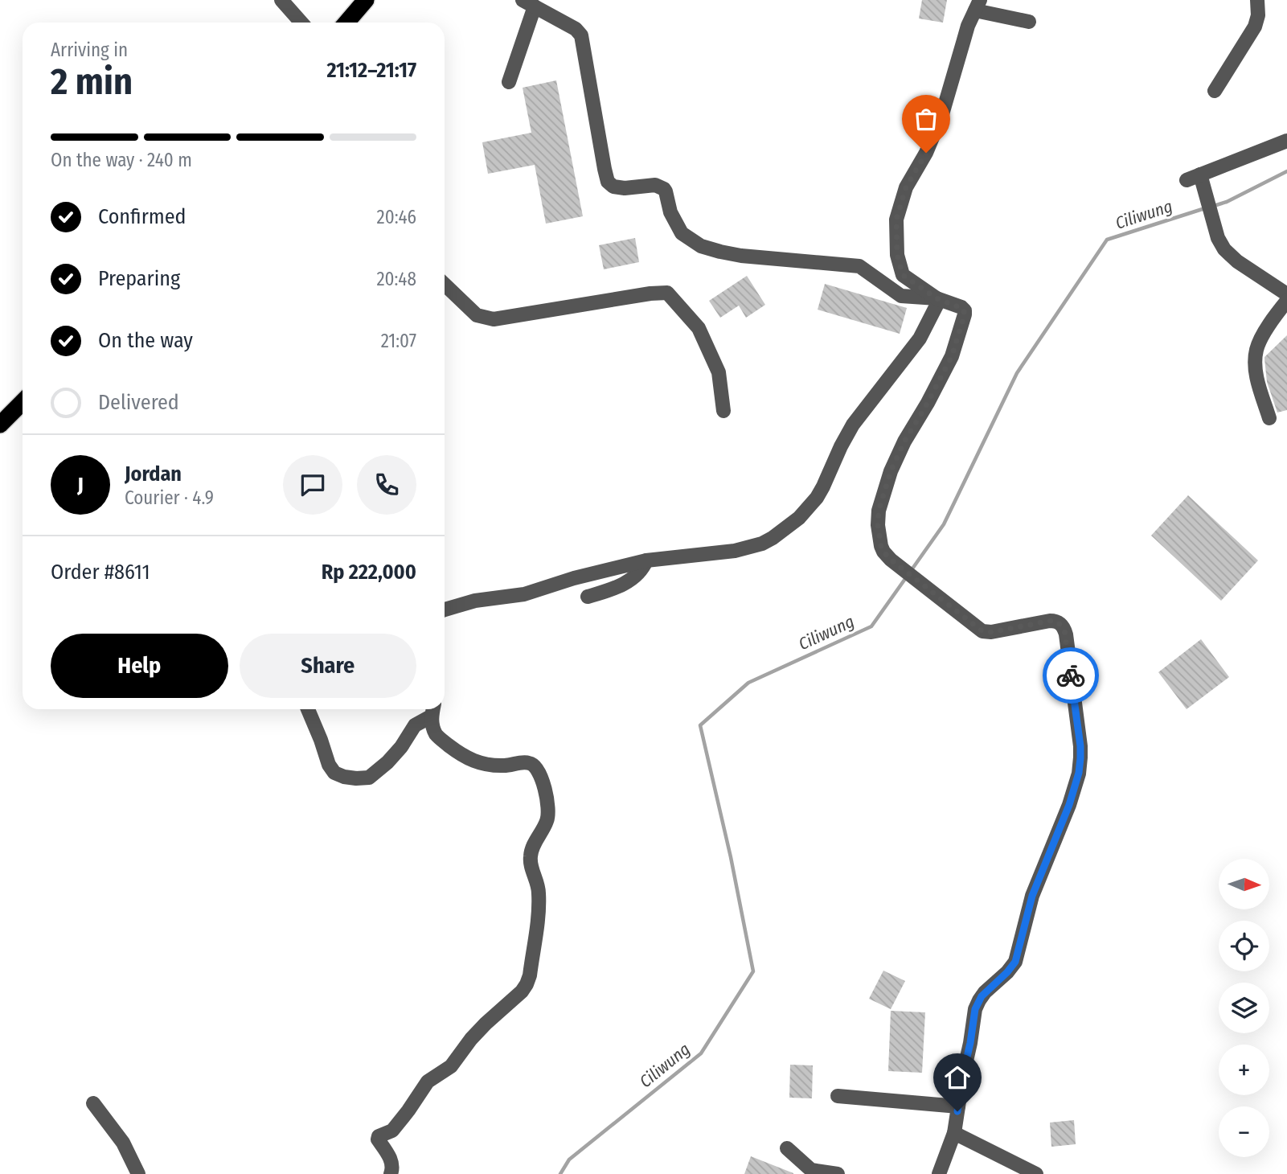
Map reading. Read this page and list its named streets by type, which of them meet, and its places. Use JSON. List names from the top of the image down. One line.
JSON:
{"water":["Ciliwung"],"north":"right","page":{"heading":["2 min","Arriving in","21:12–21:17"],"panel":["Jordan","Courier · 4.9","Order #8611","Rp 222,000"],"bar":"On the way · 240 m","list":[["Confirmed","20:46"],["Preparing","20:48"],["On the way","21:07"],"Delivered"],"round":"J","buttons":["Help","Share"],"map_buttons":["+","−"]}}
